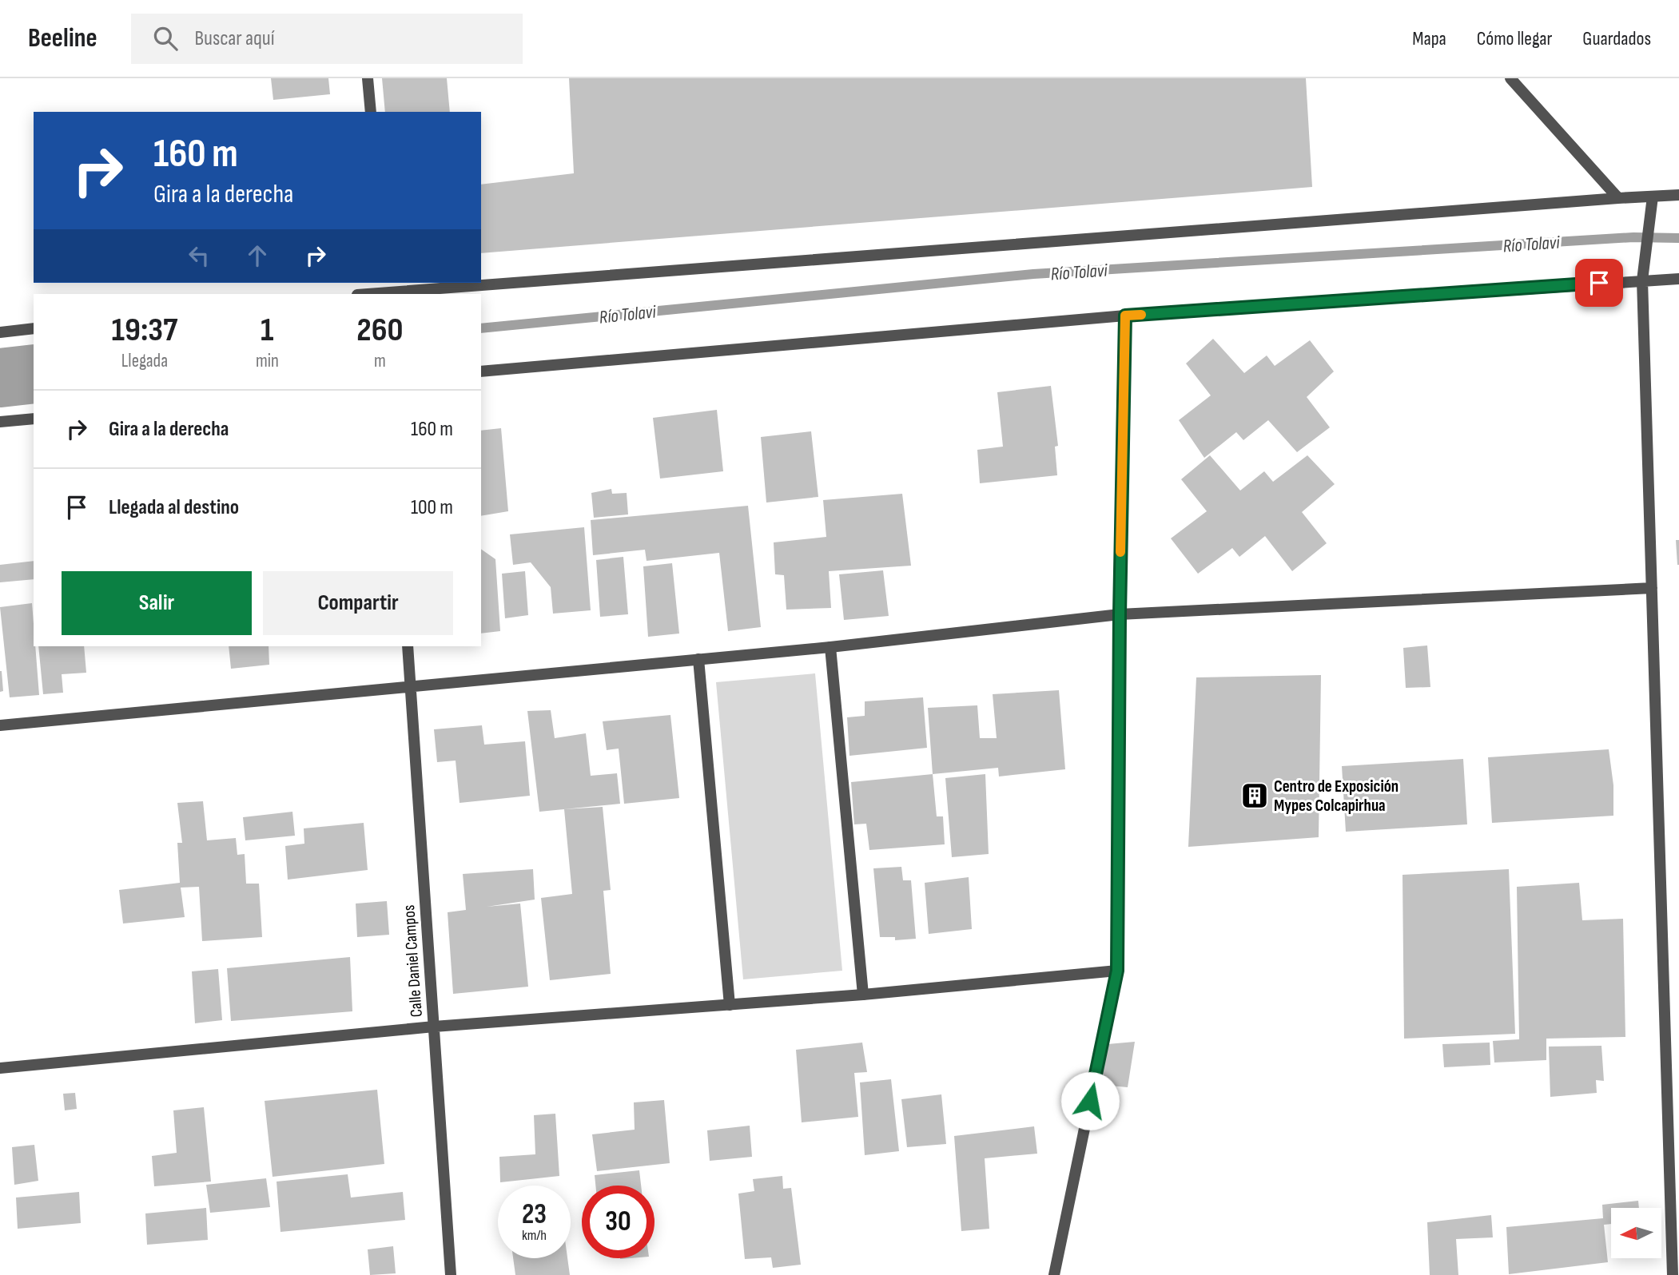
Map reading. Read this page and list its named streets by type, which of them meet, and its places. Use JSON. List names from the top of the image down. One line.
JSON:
{"streets":{"street":["Calle Daniel Campos"]},"water":["Río Tolavi"],"places":{"building":["Centro de Exposición Mypes Colcapirhua"]},"north":"left","page":{"header":"Beeline","search":"Buscar aquí","nav":["Mapa","Cómo llegar","Guardados"],"turn":["160 m","Gira a la derecha"],"eta":["19:37","Llegada","1","min","260","m"],"list":[{"name":"Gira a la derecha","value":"160 m"},{"name":"Llegada al destino","value":"100 m"}],"buttons":["Salir","Compartir"],"speed":"23 km/h","limit":"30"}}
